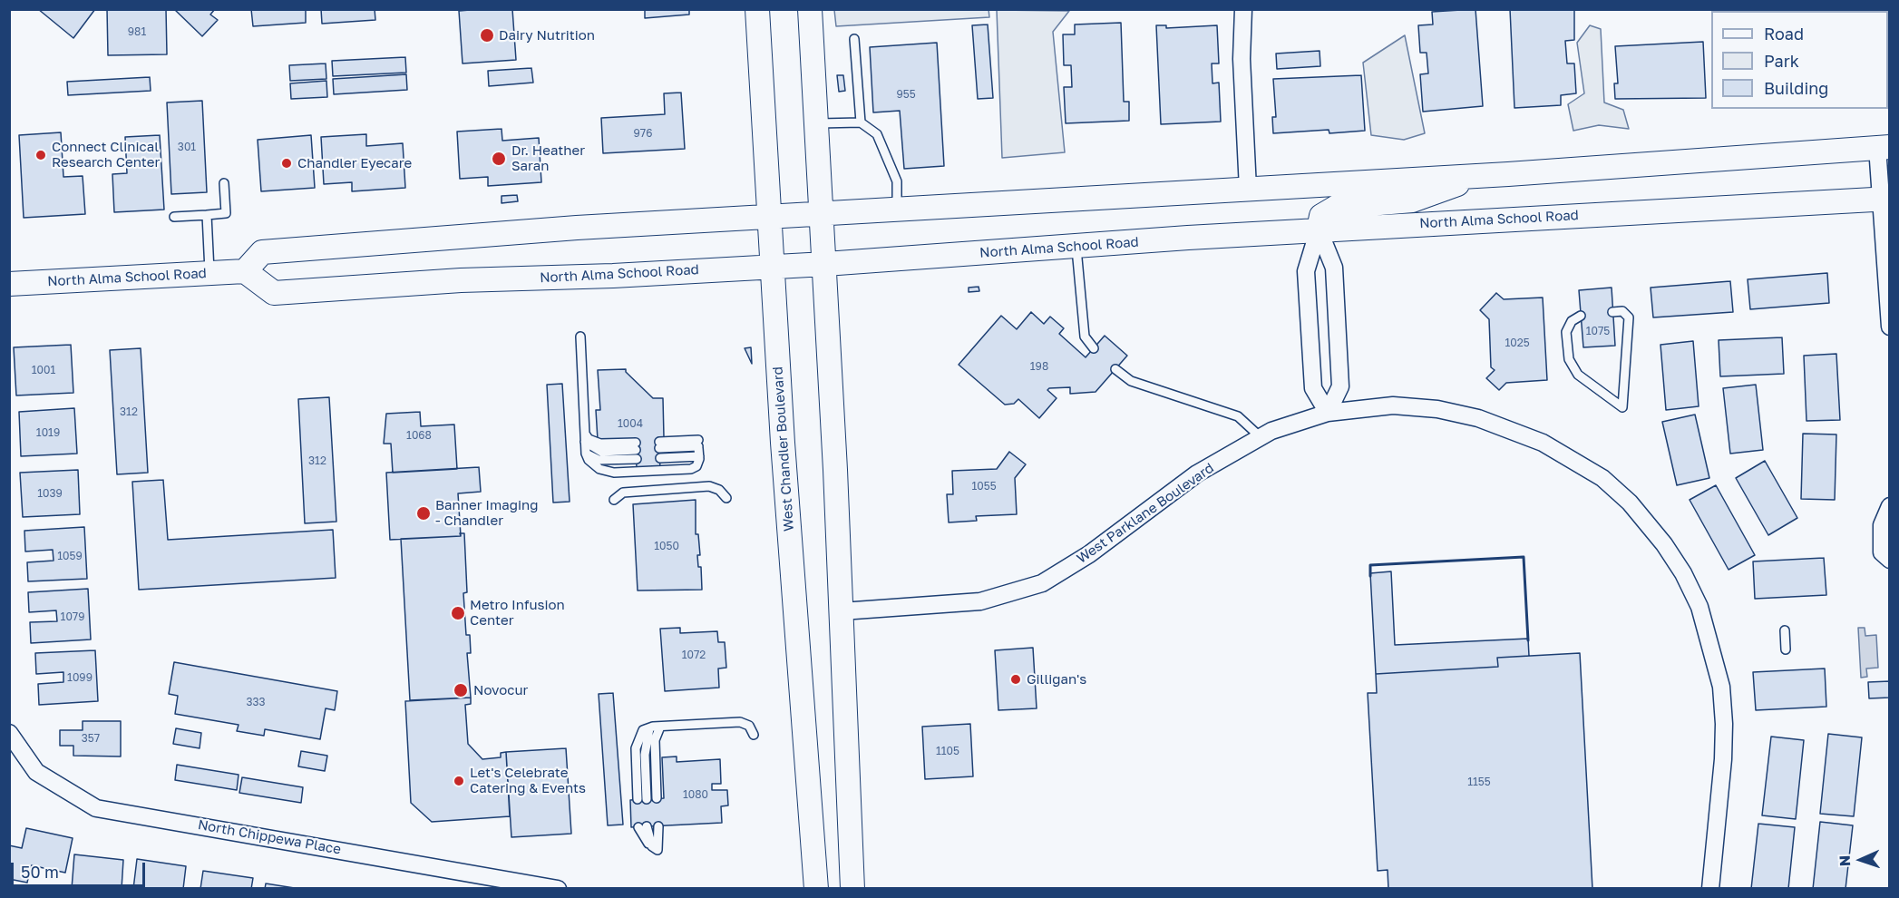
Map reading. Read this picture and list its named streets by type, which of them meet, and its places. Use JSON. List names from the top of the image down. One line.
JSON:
{"streets":{"main road":["North Alma School Road","West Chandler Boulevard"],"street":["West Parklane Boulevard","North Chippewa Place"]},"crossings":[["North Alma School Road","West Chandler Boulevard"]],"places":["Dairy Nutrition","Connect Clinical Research Center","Dr. Heather Saran","Chandler Eyecare","Banner Imaging - Chandler","Metro Infusion Center","Gilligan's","Novocur","Let's Celebrate Catering & Events"],"house_numbers":["981","955","976","301","1075","1025","198","1001","312","1004","1019","1068","312","1055","1039","1050","1059","1079","1072","1099","333","357","1105","1155","1080"],"legend":["Road","Park","Building"],"scale_bar":"50 m","north":"left"}
